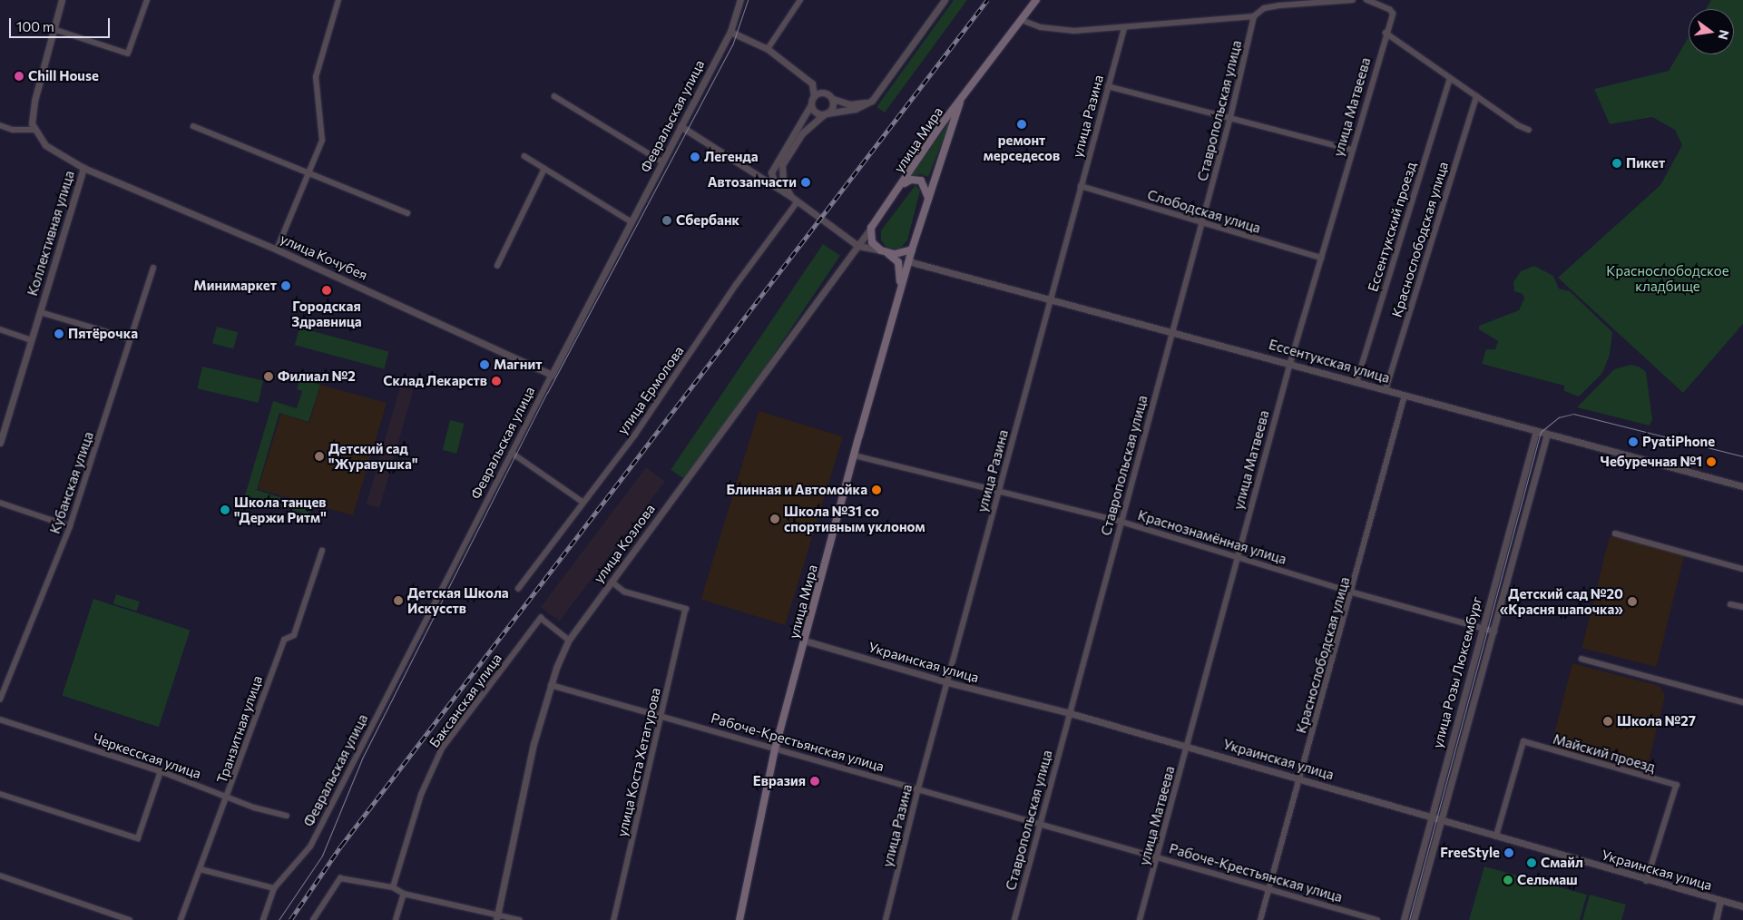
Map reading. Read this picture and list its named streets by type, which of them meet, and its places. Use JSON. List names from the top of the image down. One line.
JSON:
{"streets":{"main road":["улица Мира"],"street":["улица Матвеева","Ставропольская улица","Февральская улица","улица Разина","Слободская улица","Ессентукский проезд","Коллективная улица","Краснослободская улица","улица Кочубея","Ессентукская улица","улица Ермолова","Кубанская улица","Краснознамённая улица","улица Козлова","Украинская улица","улица Розы Люксембург","Баксанская улица","Транзитная улица","Рабоче-Крестьянская улица","Майский проезд","Черкесская улица","улица Коста Хетагурова"]},"crossings":[["улица Матвеева","Слободская улица"],["улица Матвеева","Ессентукская улица"],["улица Матвеева","Краснознамённая улица"],["улица Матвеева","Украинская улица"],["улица Матвеева","Рабоче-Крестьянская улица"],["Ставропольская улица","Слободская улица"],["Ставропольская улица","Ессентукская улица"],["Ставропольская улица","Краснознамённая улица"],["Ставропольская улица","Украинская улица"],["Ставропольская улица","Рабоче-Крестьянская улица"],["Февральская улица","улица Кочубея"],["улица Разина","Слободская улица"],["улица Разина","Ессентукская улица"],["улица Разина","Краснознамённая улица"],["улица Разина","Украинская улица"],["улица Разина","Рабоче-Крестьянская улица"],["улица Мира","Ессентукская улица"],["улица Мира","Краснознамённая улица"],["улица Мира","улица Козлова"],["улица Мира","Украинская улица"],["улица Мира","Рабоче-Крестьянская улица"],["Ессентукский проезд","Ессентукская улица"],["Коллективная улица","улица Кочубея"],["Краснослободская улица","Ессентукская улица"],["Краснослободская улица","Краснознамённая улица"],["Краснослободская улица","Украинская улица"],["Краснослободская улица","Рабоче-Крестьянская улица"],["Ессентукская улица","улица Розы Люксембург"],["Краснознамённая улица","улица Розы Люксембург"],["улица Козлова","Баксанская улица"],["улица Козлова","Рабоче-Крестьянская улица"],["улица Козлова","улица Коста Хетагурова"],["Украинская улица","улица Розы Люксембург"],["Украинская улица","Майский проезд"],["Транзитная улица","Черкесская улица"],["Рабоче-Крестьянская улица","улица Коста Хетагурова"]],"parks":["Краснослободское кладбище"],"places":["Chill House","ремонт мерседесов","Легенда","Пикет","Автозапчасти","Сбербанк","Минимаркет","Городская Здравница","Пятёрочка","Магнит","Филиал №2","Склад Лекарств","PyatiPhone","Детский сад \"Журавушка\"","Чебуречная №1","Блинная и Автомойка","Школа танцев \"Держи Ритм\"","Школа №31 со спортивным уклоном","Детская Школа Искусств","Детский сад №20 «Красня шапочка»","Школа №27","Евразия","FreeStyle","Смайл","Сельмаш"],"scale_bar":"100 m","north":"right"}
